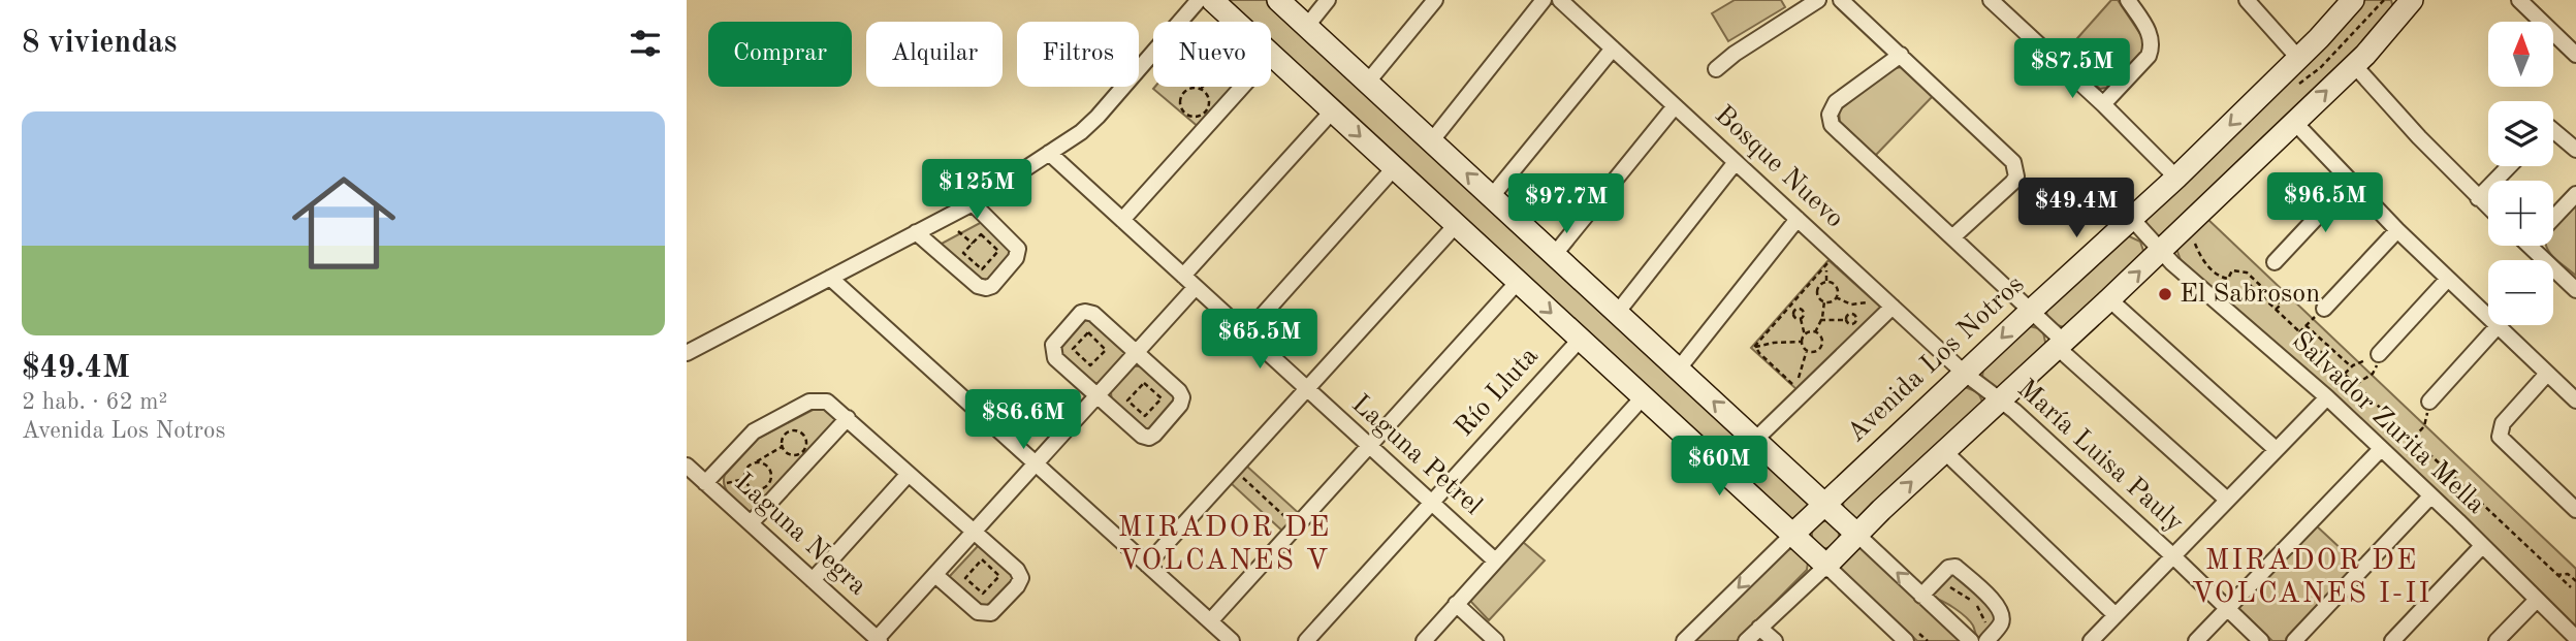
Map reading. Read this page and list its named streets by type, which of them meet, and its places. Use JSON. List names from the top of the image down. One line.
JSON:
{"streets":{"street":["Bosque Nuevo","Avenida Los Notros","Río Lluta","Salvador Zurita Mella","Laguna Petrel","María Luisa Pauly","Laguna Negra"]},"crossings":[["Bosque Nuevo","Avenida Los Notros"],["Bosque Nuevo","María Luisa Pauly"],["Avenida Los Notros","Salvador Zurita Mella"],["Avenida Los Notros","María Luisa Pauly"],["Río Lluta","Laguna Petrel"]],"districts":["MIRADOR DE VOLCANES V","MIRADOR DE VOLCANES I-II"],"places":["El Sabroson"],"north":"top","page":{"heading":"8 viviendas","map_buttons":["+","−"],"chip":["Comprar","Alquilar","Filtros","Nuevo"],"price":["$87.5M","$125M","$96.5M","$97.7M","$49.4M","$65.5M","$86.6M","$60M"],"list":[{"name":"$49.4M","note":"2 hab. · 62 m² · Avenida Los Notros"}]}}
